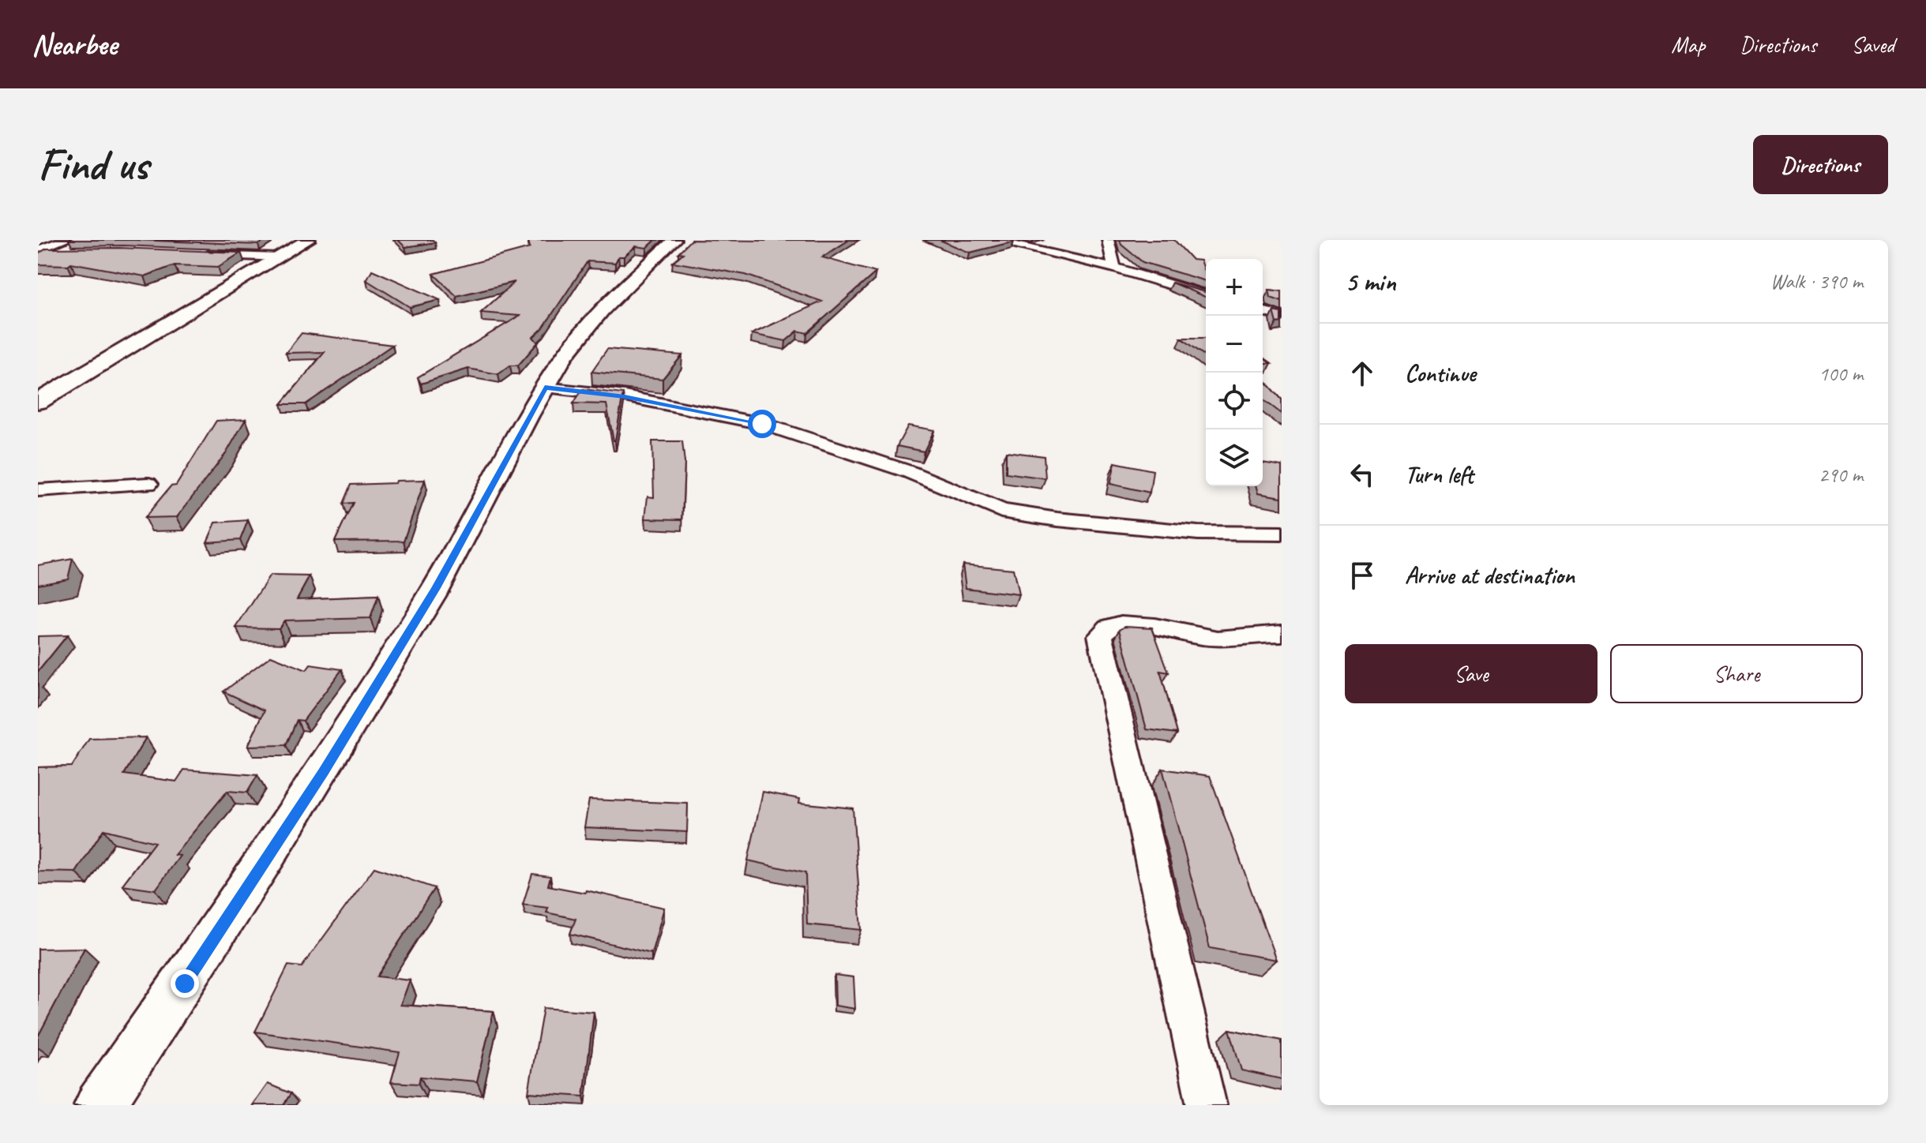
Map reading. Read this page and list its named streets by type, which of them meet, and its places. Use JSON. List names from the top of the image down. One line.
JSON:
{"page":{"header":"Nearbee","nav":["Map","Directions","Saved"],"buttons":["Directions",["Save","Share"]],"title":"Find us","heading":["5 min","Walk · 390 m"],"map_buttons":["+","−"],"list":[["Continue","100 m"],["Turn left","290 m"],"Arrive at destination"]}}
